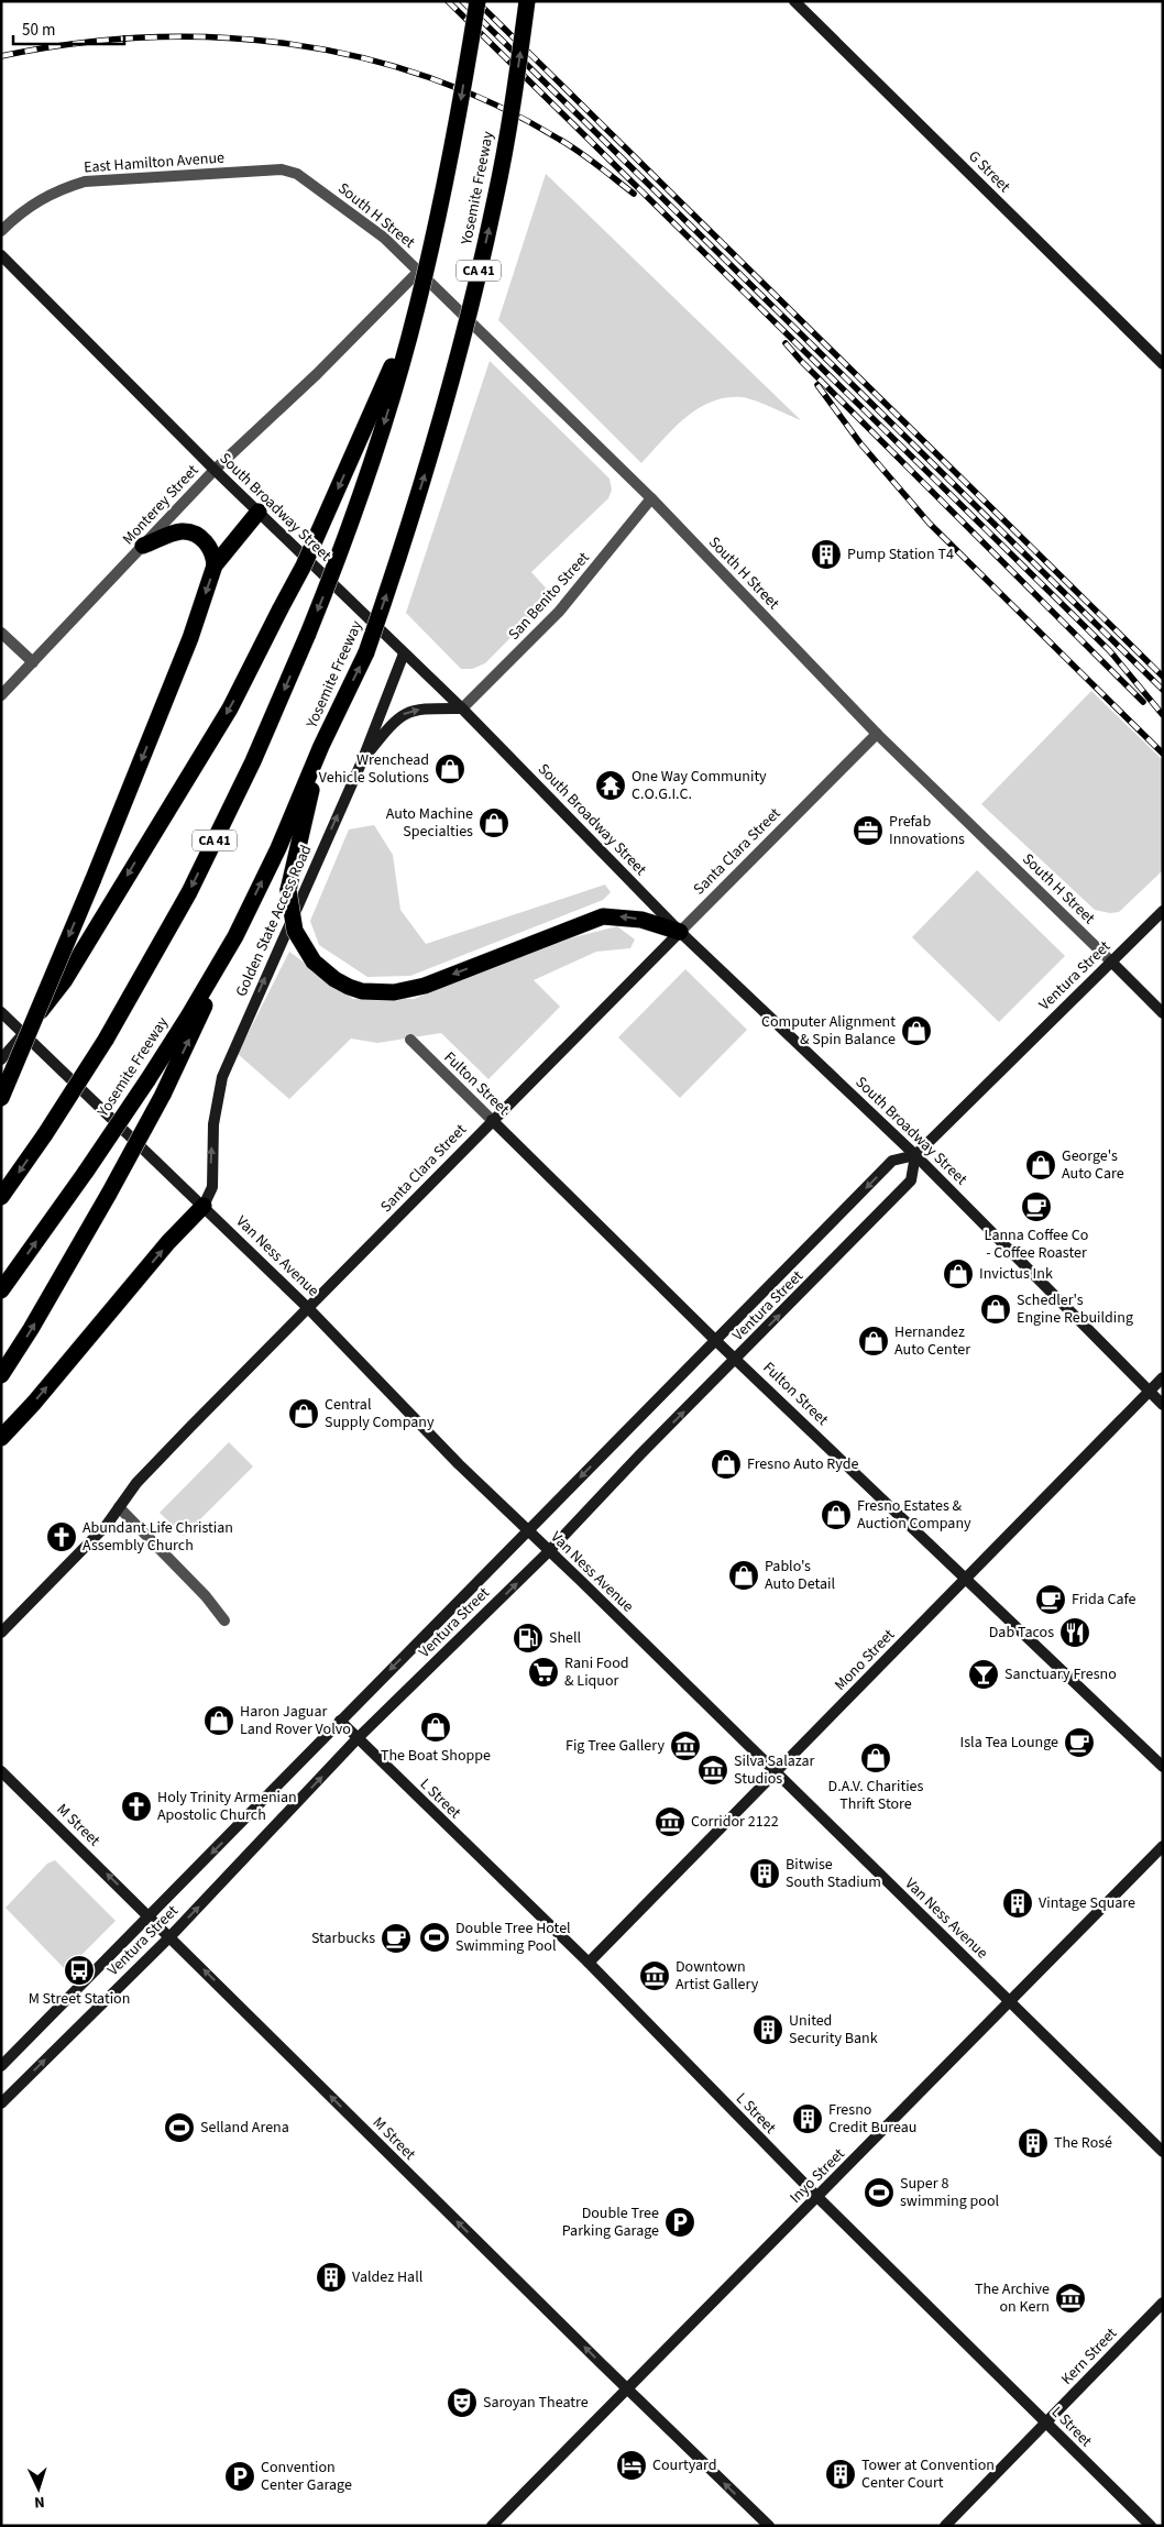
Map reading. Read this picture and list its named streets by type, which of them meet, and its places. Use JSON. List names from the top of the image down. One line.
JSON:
{"streets":{"highway":["Yosemite Freeway","CA 41"],"street":["East Hamilton Avenue","G Street","South H Street","Monterey Street","South Broadway Street","San Benito Street","Santa Clara Street","Golden State Access Road","Ventura Street","Fulton Street","Van Ness Avenue","Mono Street","L Street","M Street","Inyo Street","Kern Street"]},"crossings":[["East Hamilton Avenue","South H Street"],["South H Street","Monterey Street"],["South H Street","San Benito Street"],["South H Street","Santa Clara Street"],["South H Street","Ventura Street"],["Monterey Street","South Broadway Street"],["South Broadway Street","San Benito Street"],["South Broadway Street","Santa Clara Street"],["South Broadway Street","Golden State Access Road"],["South Broadway Street","Ventura Street"],["South Broadway Street","Mono Street"],["Santa Clara Street","Fulton Street"],["Santa Clara Street","Van Ness Avenue"],["Golden State Access Road","Van Ness Avenue"],["Ventura Street","Fulton Street"],["Ventura Street","Van Ness Avenue"],["Ventura Street","L Street"],["Ventura Street","M Street"],["Fulton Street","Mono Street"],["Van Ness Avenue","Mono Street"],["Van Ness Avenue","Inyo Street"],["Mono Street","L Street"],["L Street","Inyo Street"],["L Street","Kern Street"],["M Street","Inyo Street"]],"one_way":["Golden State Access Road","M Street"],"places":{"building":["Pump Station T4","Bitwise South Stadium","Vintage Square","United Security Bank","Fresno Credit Bureau","The Rosé","Valdez Hall","Tower at Convention Center Court"],"shop":["Wrenchead Vehicle Solutions","Auto Machine Specialties","Computer Alignment & Spin Balance","George's Auto Care","Invictus Ink","Schedler's Engine Rebuilding","Hernandez Auto Center","Central Supply Company","Fresno Auto Ryde","Fresno Estates & Auction Company","Pablo's Auto Detail","Haron Jaguar Land Rover Volvo","The Boat Shoppe","D.A.V. Charities Thrift Store"],"temple":["One Way Community C.O.G.I.C."],"office":["Prefab Innovations"],"cafe":["Lanna Coffee Co - Coffee Roaster","Frida Cafe","Isla Tea Lounge","Starbucks"],"church":["Abundant Life Christian Assembly Church","Holy Trinity Armenian Apostolic Church"],"restaurant":["Dab Tacos"],"fuel station":["Shell"],"supermarket":["Rani Food & Liquor"],"bar":["Sanctuary Fresno"],"museum":["Fig Tree Gallery","Silva Salazar Studios","Corridor 2122","Downtown Artist Gallery","The Archive on Kern"],"sports":["Double Tree Hotel Swimming Pool","Selland Arena","Super 8 swimming pool"],"bus stop":["M Street Station"],"parking":["Double Tree Parking Garage","Convention Center Garage"],"theatre":["Saroyan Theatre"],"hotel":["Courtyard"]},"scale_bar":"50 m","north":"bottom"}
